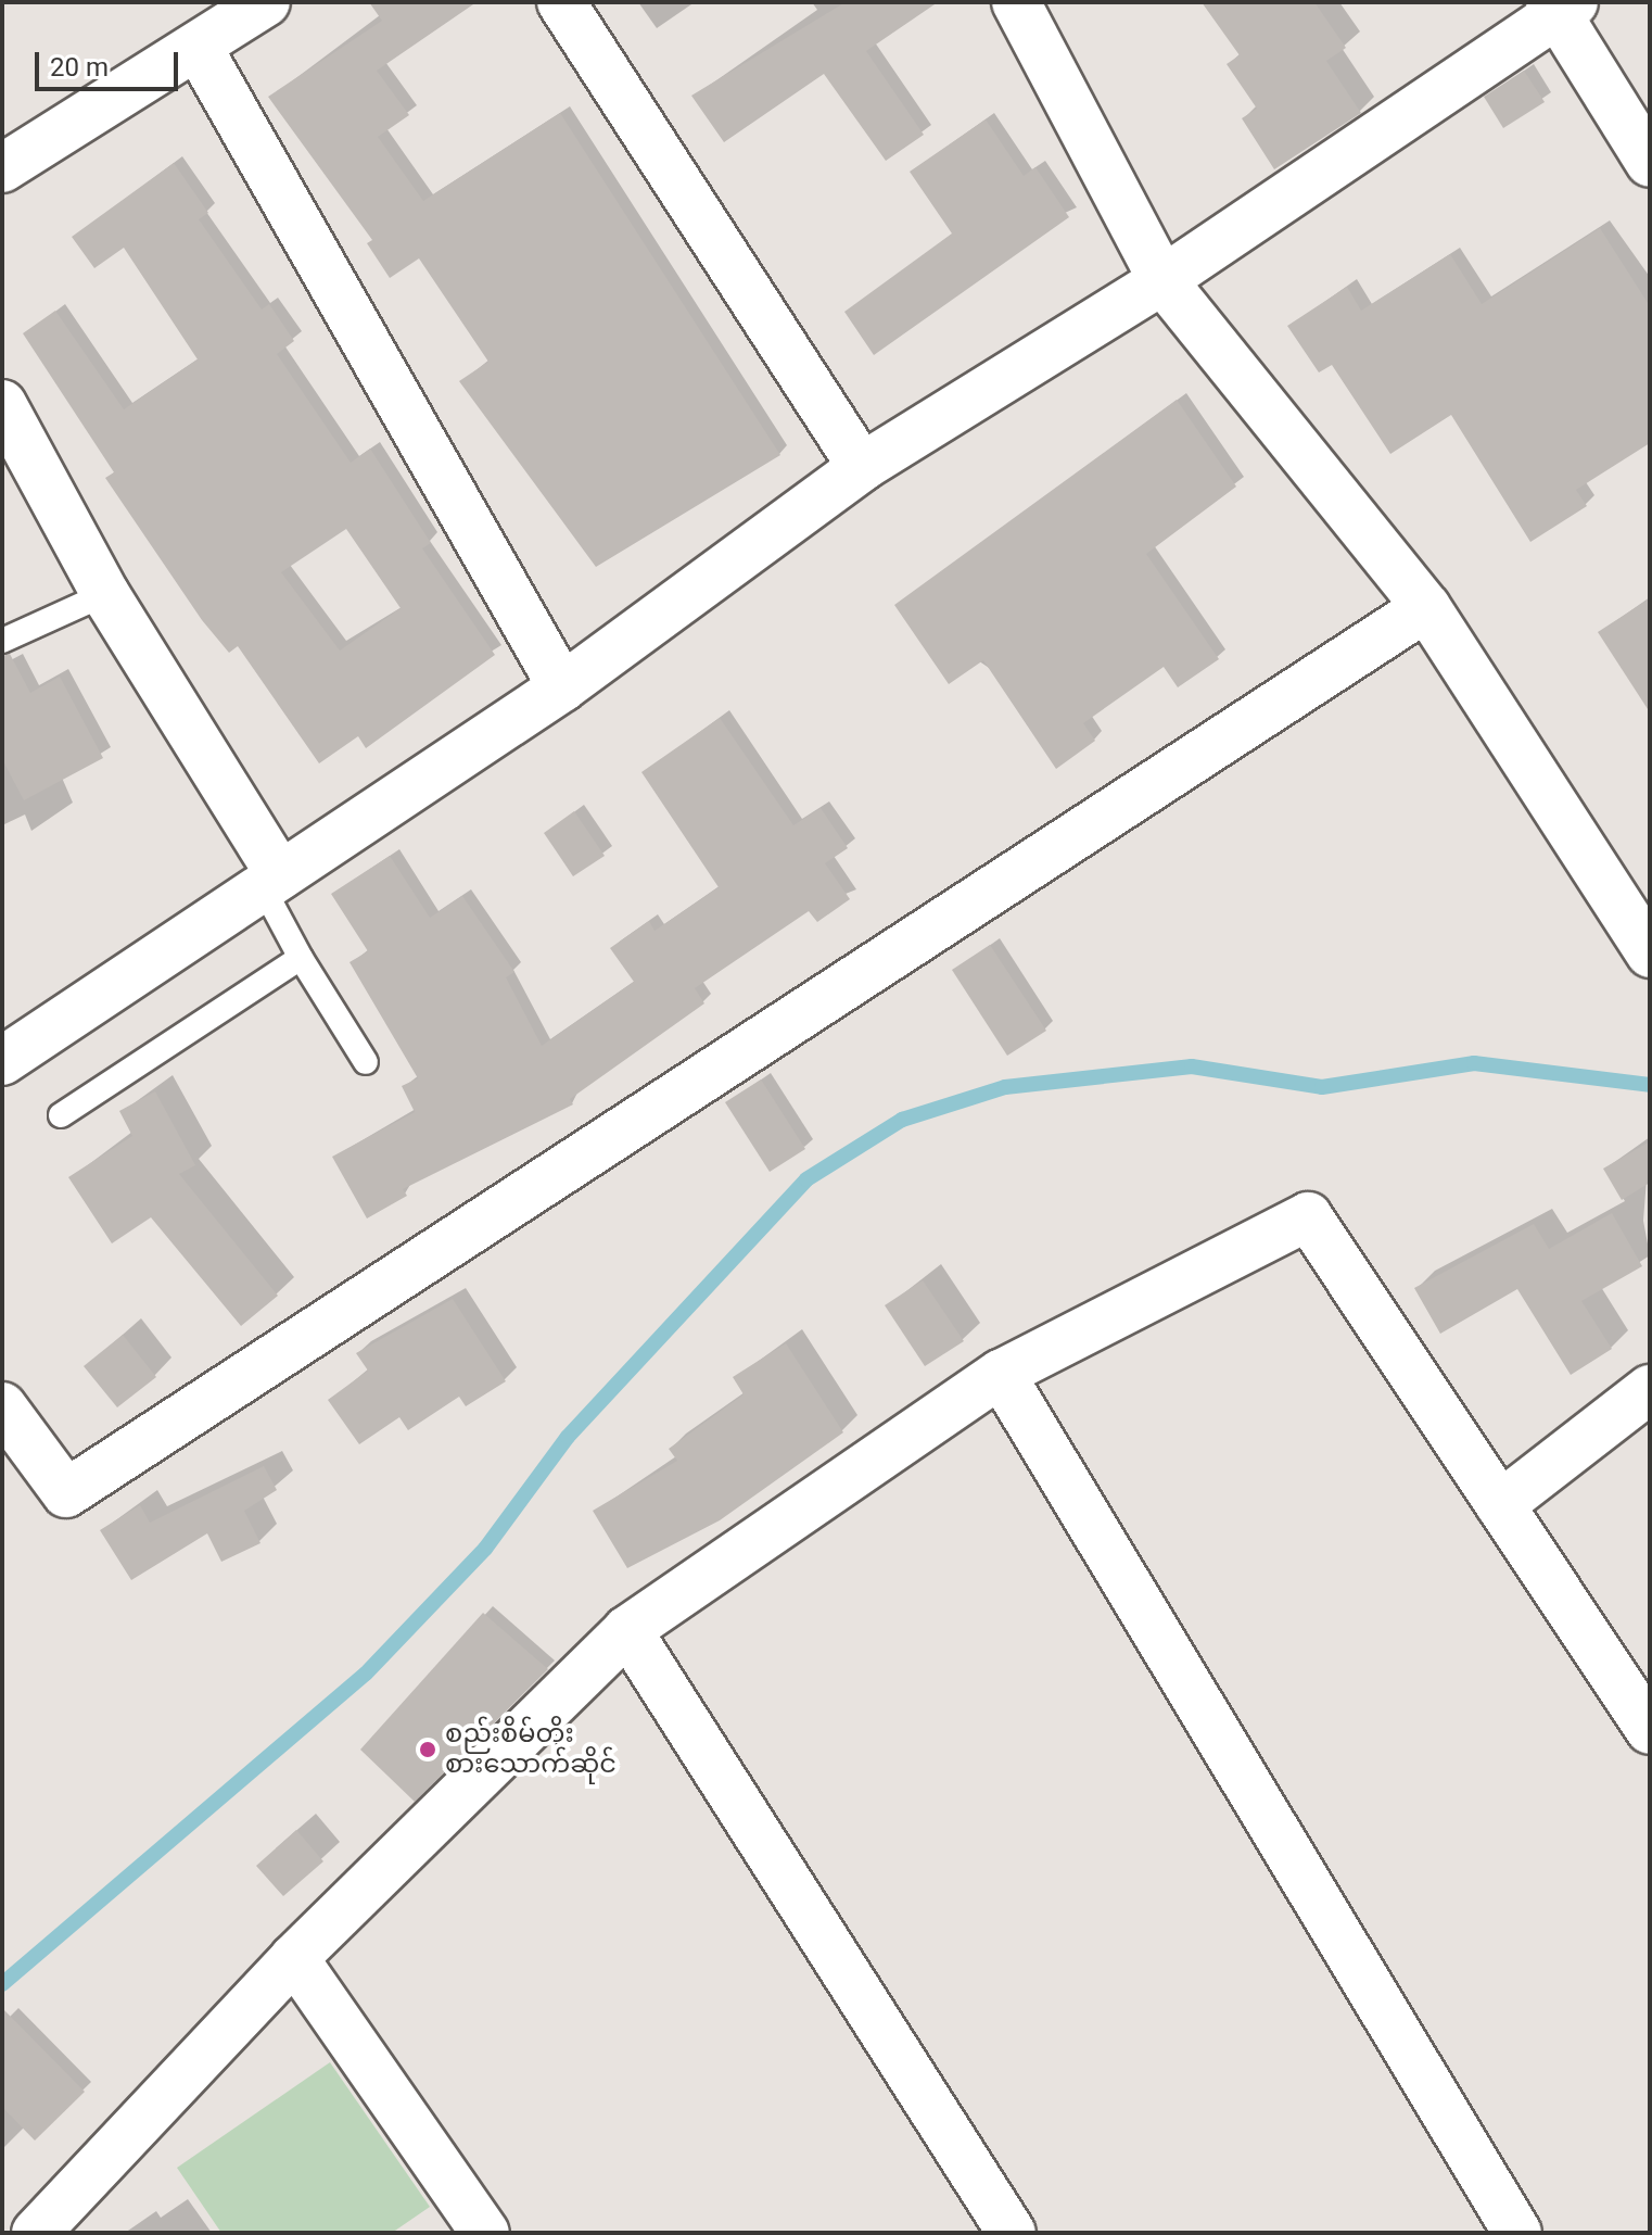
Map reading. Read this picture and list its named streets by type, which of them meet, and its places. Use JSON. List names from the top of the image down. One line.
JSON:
{"places":["စည်းစိမ်တိုး စားသောက်ဆိုင်"],"scale_bar":"20 m"}
